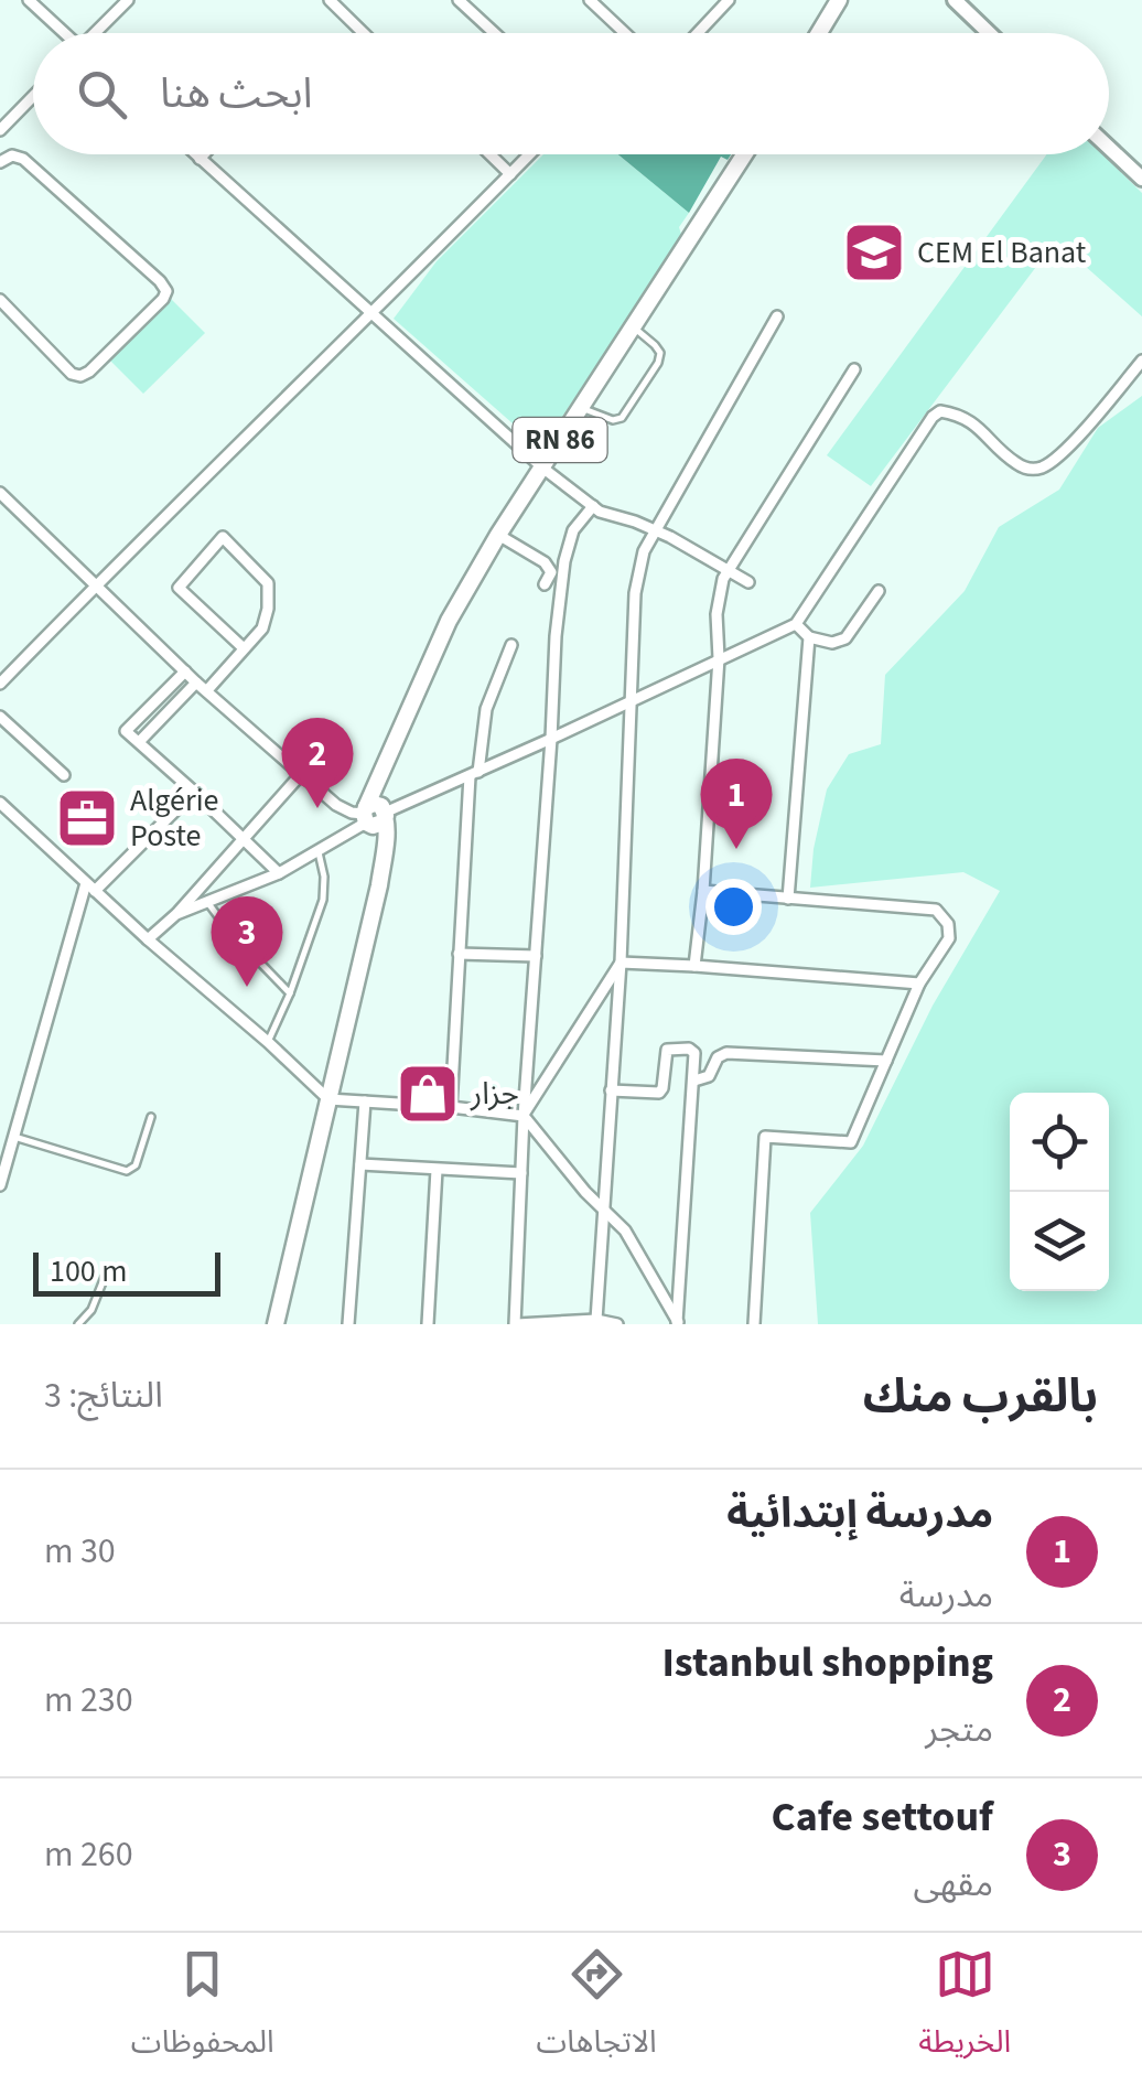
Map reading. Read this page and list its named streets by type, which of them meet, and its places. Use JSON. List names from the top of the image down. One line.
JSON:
{"streets":{"main road":["RN 86"]},"places":{"school or university":["CEM El Banat"],"office":["Algérie Poste"],"shop":["جزار"]},"scale_bar":"100 m","page":{"search":"ابحث هنا","pins":["2","1","3"],"scale":"100 m","heading":["بالقرب منك","النتائج: 3"],"list":[{"mark":"1","name":"مدرسة إبتدائية","note":"مدرسة","value":"30 m"},{"mark":"2","name":"Istanbul shopping","note":"متجر","value":"230 m"},{"mark":"3","name":"Cafe settouf","note":"مقهى","value":"260 m"}],"nav":["الخريطة","الاتجاهات","المحفوظات"]}}
